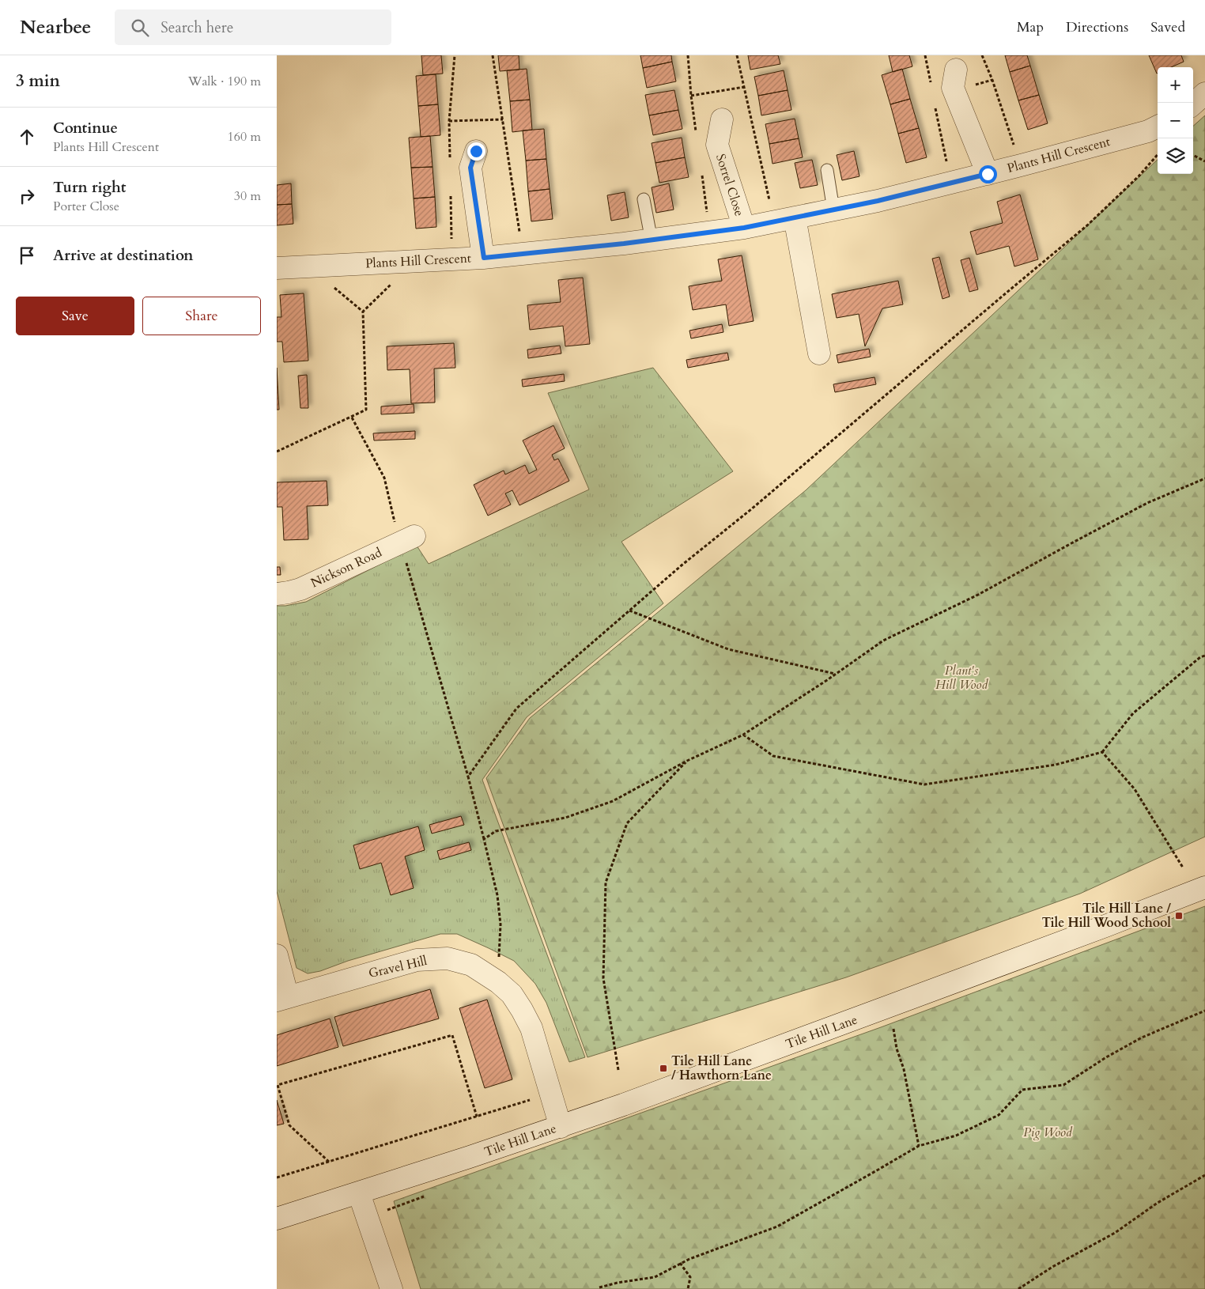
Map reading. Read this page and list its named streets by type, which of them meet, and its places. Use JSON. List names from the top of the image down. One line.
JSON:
{"streets":{"street":["Plants Hill Crescent","Sorrel Close","Nickson Road","Gravel Hill","Tile Hill Lane"]},"crossings":[["Plants Hill Crescent","Sorrel Close"],["Gravel Hill","Tile Hill Lane"]],"parks":["Plant's Hill Wood","Pig Wood"],"places":{"transit":["Tile Hill Lane / Tile Hill Wood School","Tile Hill Lane / Hawthorn Lane"]},"page":{"header":"Nearbee","search":"Search here","nav":["Map","Directions","Saved"],"heading":["3 min","Walk · 190 m"],"map_buttons":["+","−"],"list":[["Continue","Plants Hill Crescent","160 m"],["Turn right","Porter Close","30 m"],"Arrive at destination"],"buttons":["Save","Share"]}}
